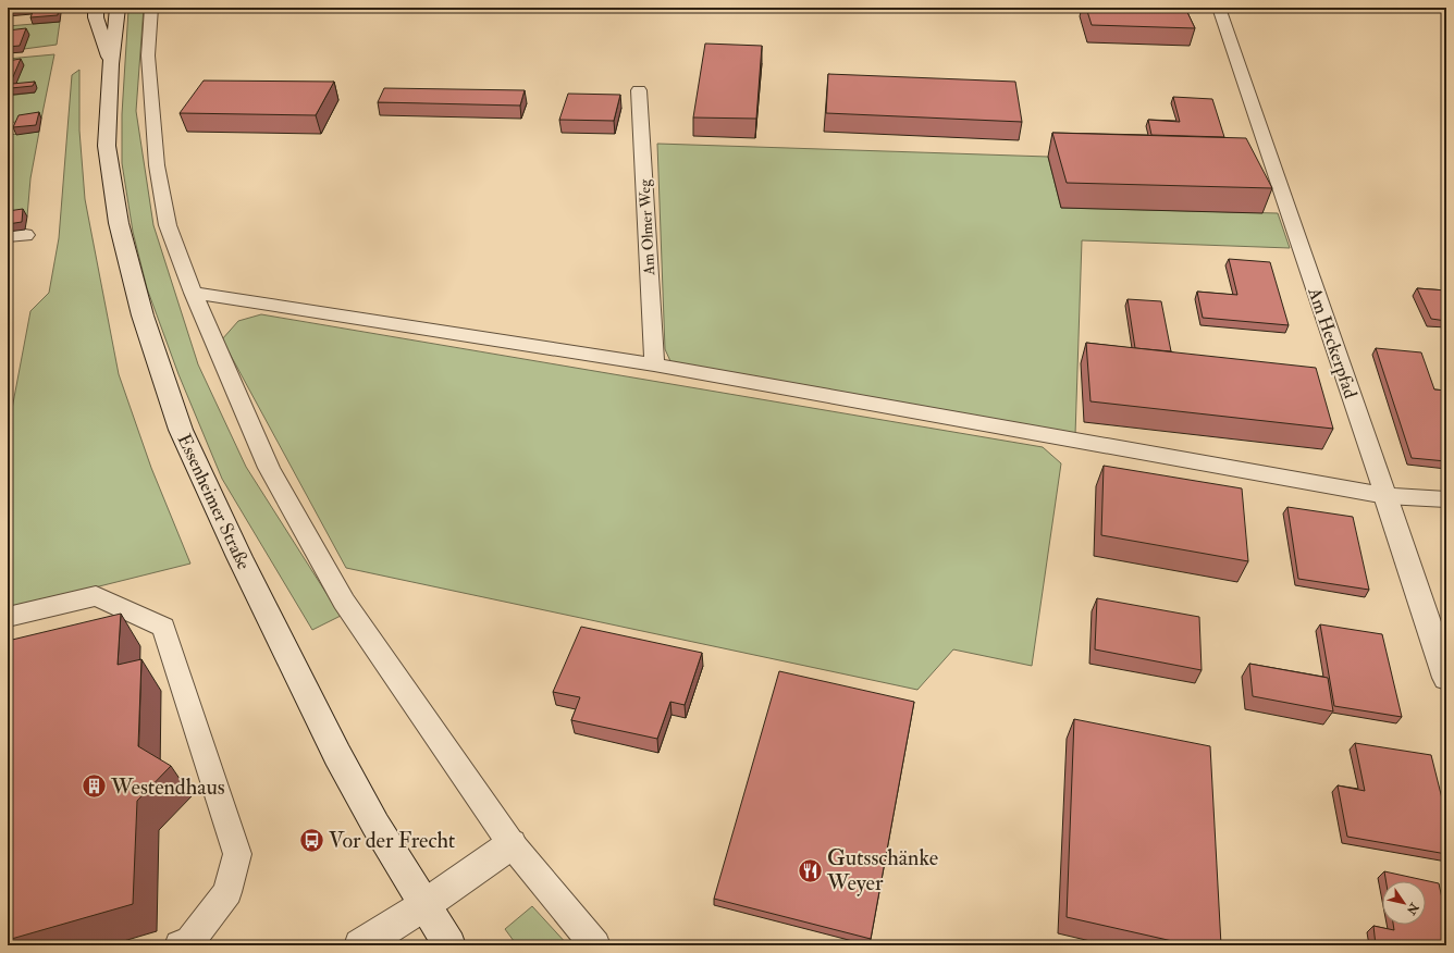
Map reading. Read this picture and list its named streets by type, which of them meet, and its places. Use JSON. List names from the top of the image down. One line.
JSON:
{"streets":{"main road":["Am Heckerpfad","Essenheimer Straße"],"lane":["Am Olmer Weg"]},"places":{"building":["Westendhaus"],"bus stop":["Vor der Frecht"],"restaurant":["Gutsschänke Weyer"]},"north":"bottom right"}
